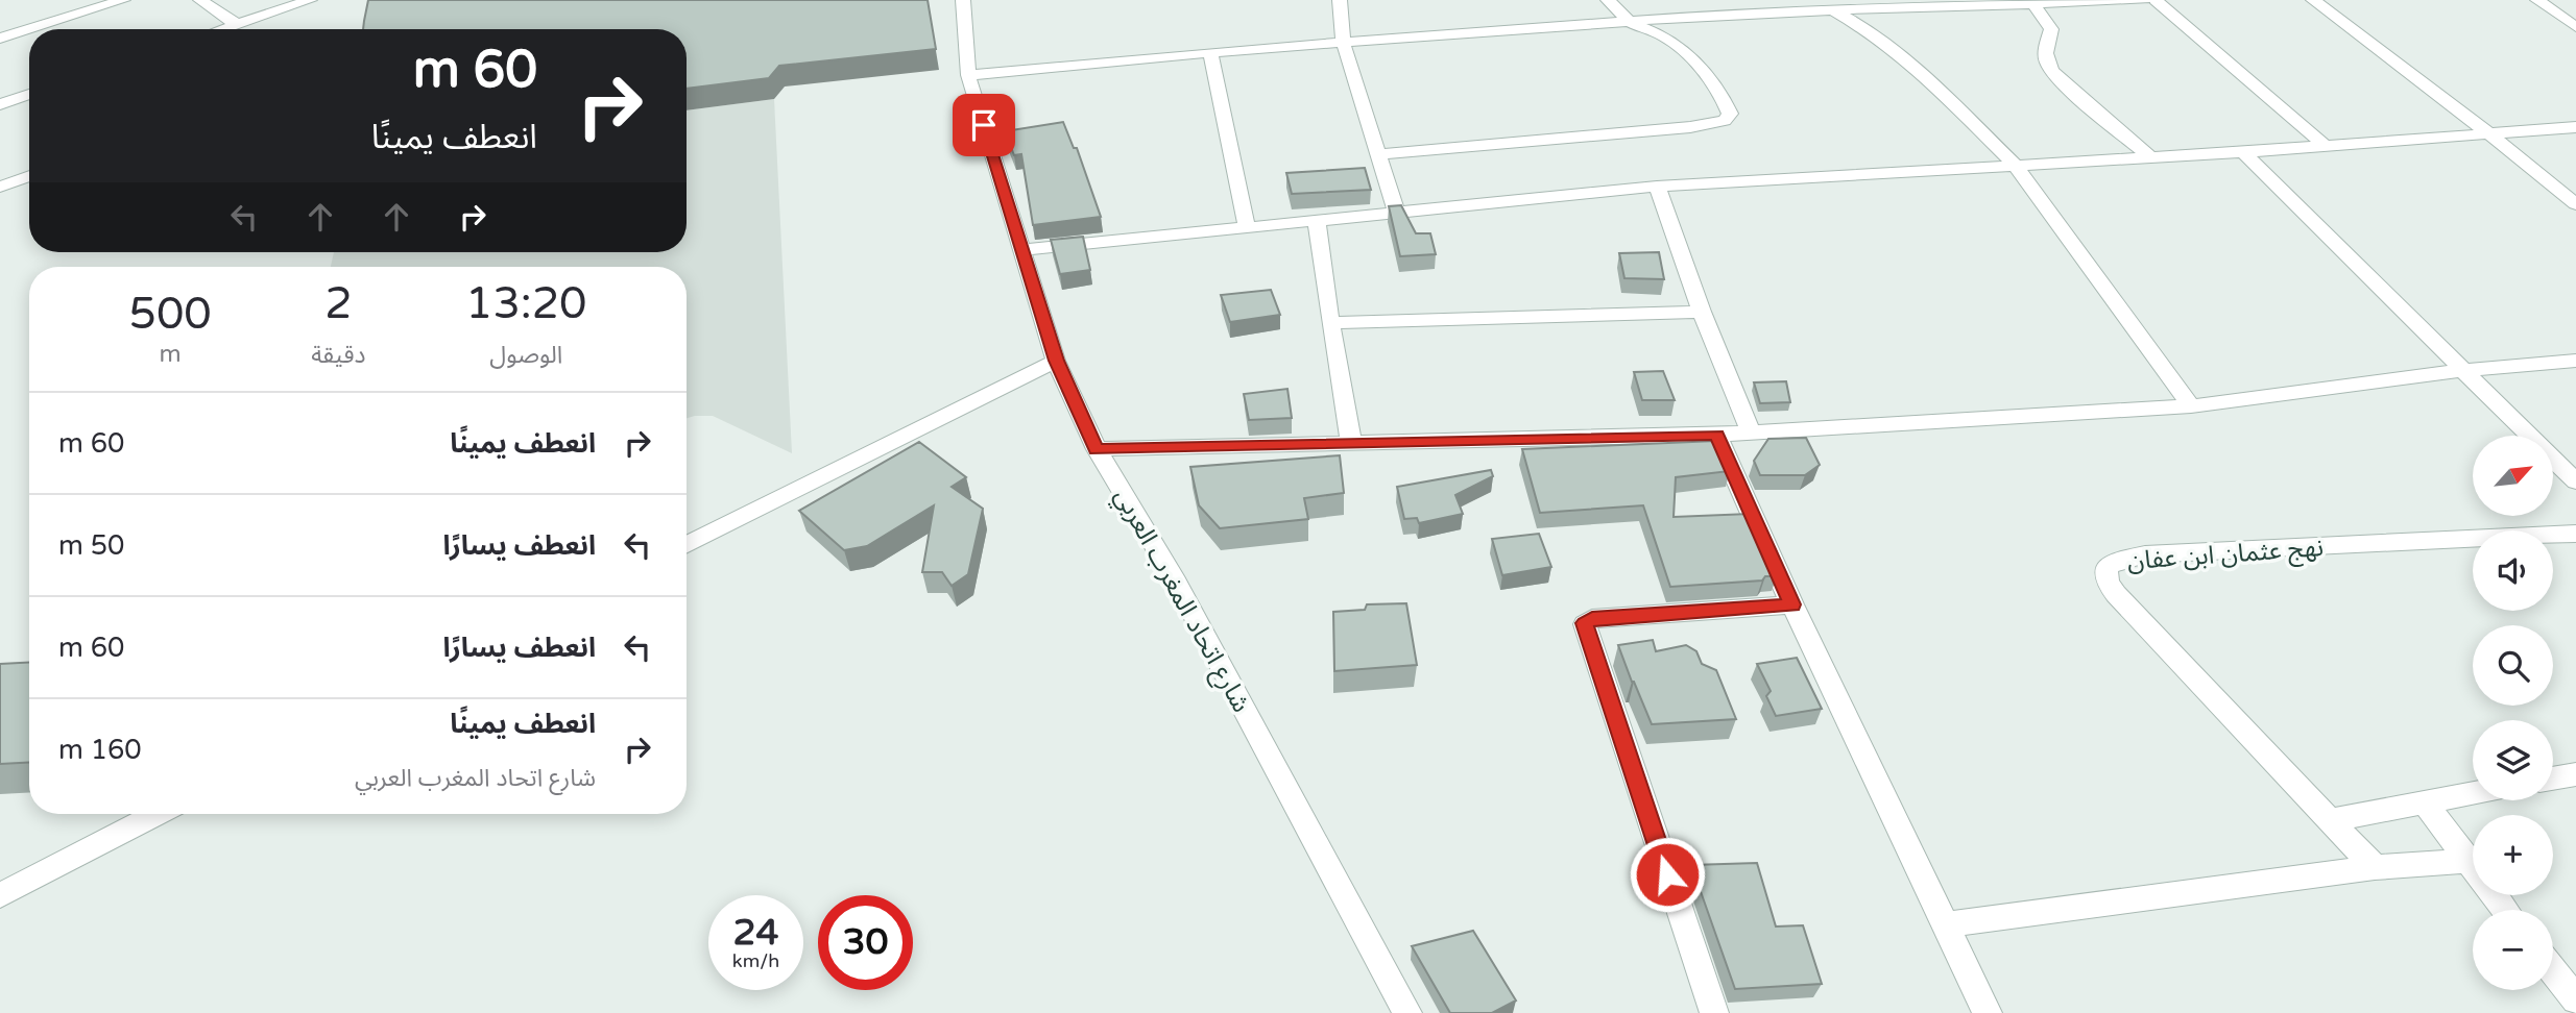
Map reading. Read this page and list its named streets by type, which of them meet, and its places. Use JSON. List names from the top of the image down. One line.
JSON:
{"streets":{"street":["نهج عثمان ابن عفان","شارع اتحاد المغرب العربي"]},"north":"top right","page":{"turn":["60 m","انعطف يمينًا"],"eta":["13:20","الوصول","2","دقيقة","500","m"],"list":[{"name":"انعطف يمينًا","value":"60 m"},{"name":"انعطف يسارًا","value":"50 m"},{"name":"انعطف يسارًا","value":"60 m"},{"name":"انعطف يمينًا","note":"شارع اتحاد المغرب العربي","value":"160 m"}],"map_buttons":["+","−"],"speed":"24 km/h","limit":"30"}}
